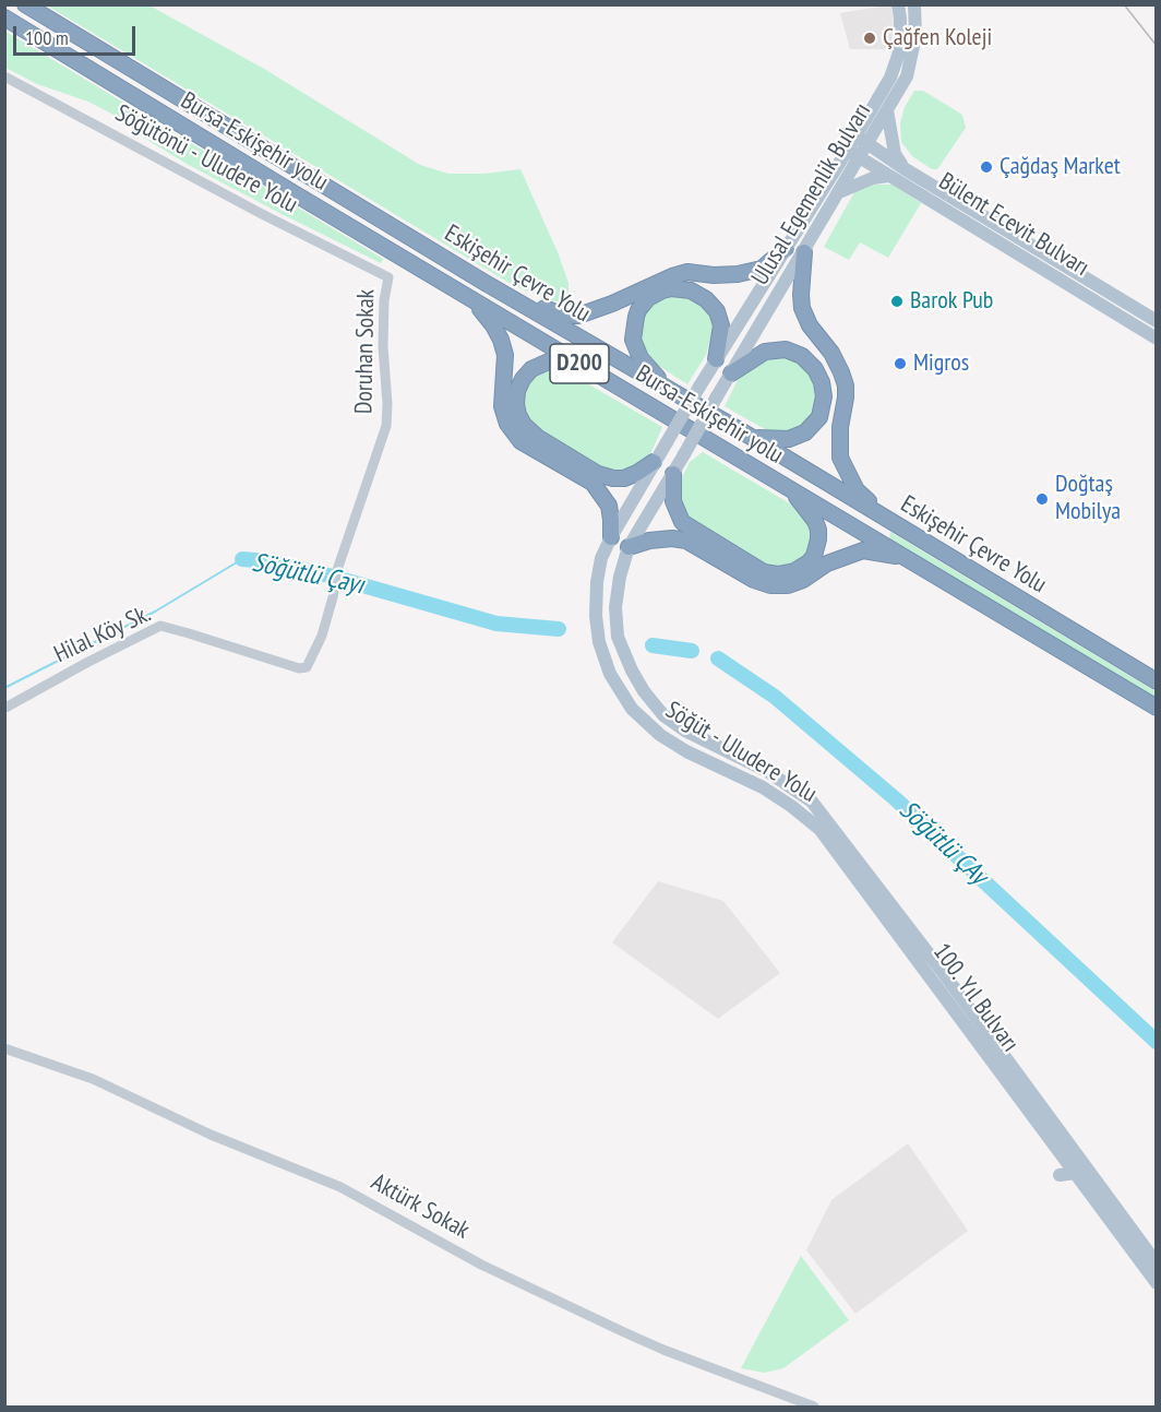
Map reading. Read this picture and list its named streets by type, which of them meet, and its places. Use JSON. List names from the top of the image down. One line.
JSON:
{"streets":{"highway":["Bursa-Eskişehir yolu","Eskişehir Çevre Yolu","D200"],"main road":["Ulusal Egemenlik Bulvarı","Bülent Ecevit Bulvarı","Söğüt - Uludere Yolu","100. Yıl Bulvarı"],"street":["Söğütönü - Uludere Yolu","Doruhan Sokak","Hilal Köy Sk.","Aktürk Sokak"]},"crossings":[["Söğütönü - Uludere Yolu","Doruhan Sokak"],["Ulusal Egemenlik Bulvarı","Bülent Ecevit Bulvarı"],["Ulusal Egemenlik Bulvarı","Söğüt - Uludere Yolu"],["Doruhan Sokak","Hilal Köy Sk."],["Söğüt - Uludere Yolu","100. Yıl Bulvarı"]],"water":["Söğütlü Çayı","Söğütlü ÇAy"],"places":["Çağfen Koleji","Çağdaş Market","Barok Pub","Migros","Doğtaş Mobilya"],"scale_bar":"100 m"}
